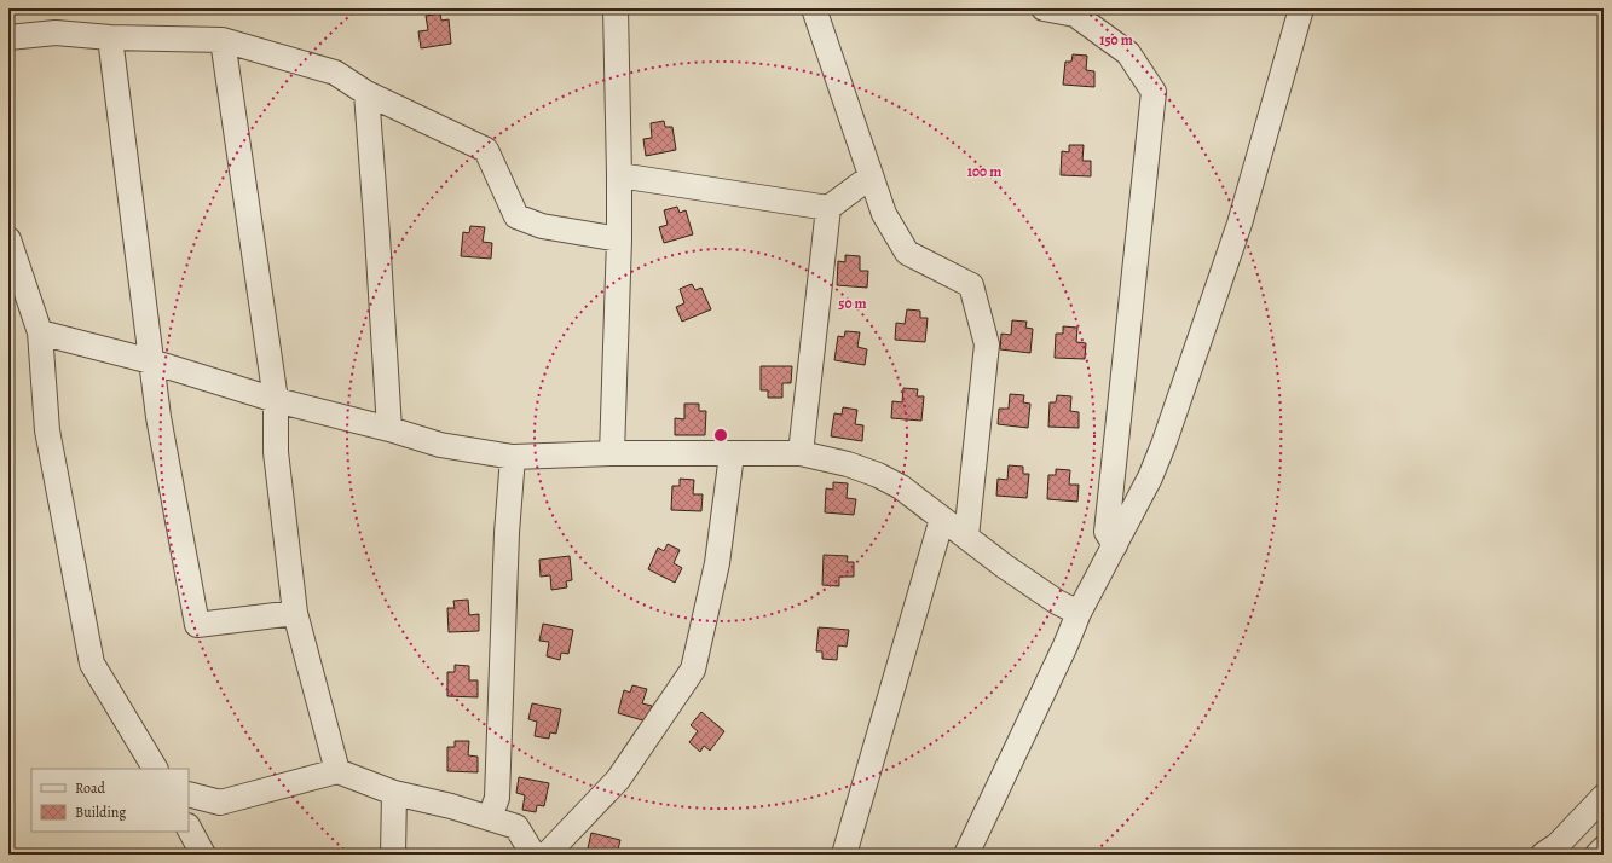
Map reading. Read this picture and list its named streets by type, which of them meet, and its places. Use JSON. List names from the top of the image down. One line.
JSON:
{"legend":["Road","Building"],"rings":["150 m","100 m","50 m"]}
